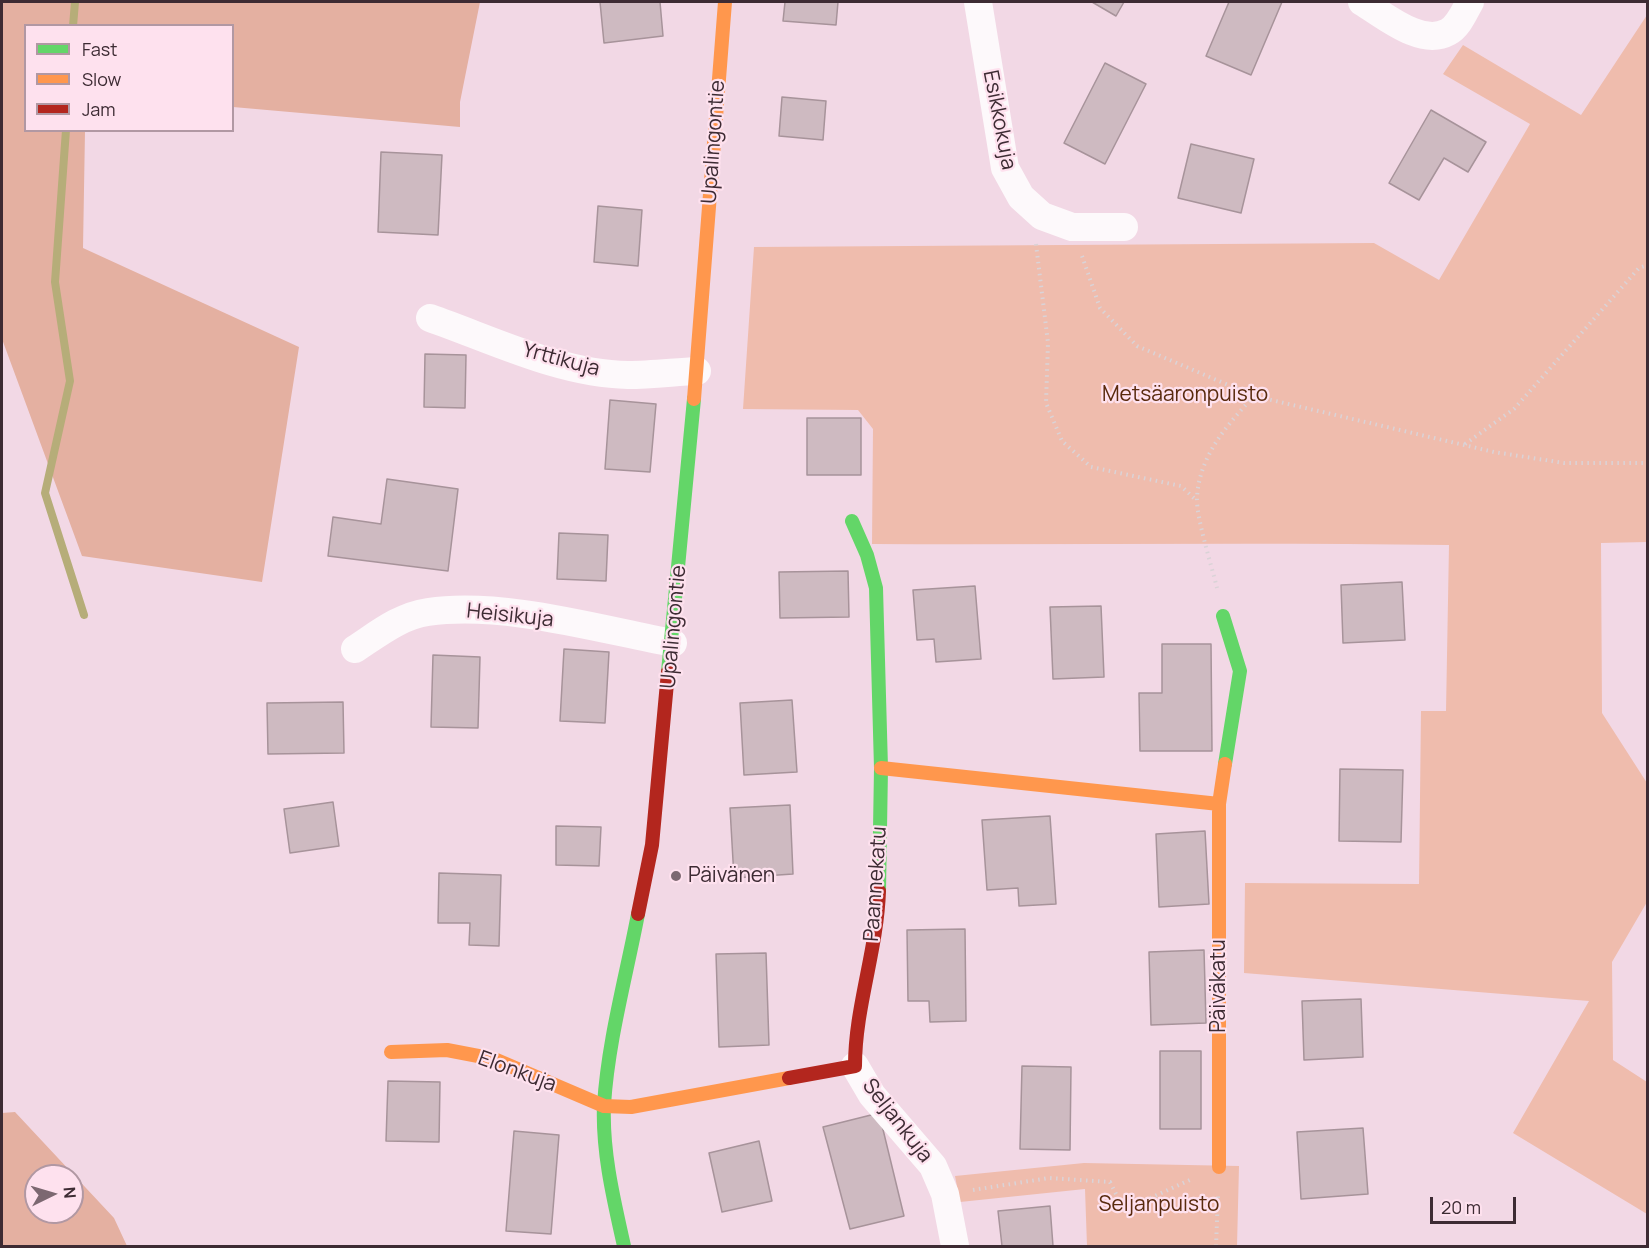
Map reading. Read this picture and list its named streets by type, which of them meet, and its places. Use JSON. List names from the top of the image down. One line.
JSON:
{"streets":{"street":["Esikkokuja","Upalingontie","Yrttikuja","Heisikuja","Paannekatu","Päiväkatu","Elonkuja","Seljankuja"]},"crossings":[["Upalingontie","Yrttikuja"],["Upalingontie","Heisikuja"],["Upalingontie","Elonkuja"],["Paannekatu","Seljankuja"]],"parks":["Metsäaronpuisto","Seljanpuisto"],"places":["Päivänen"],"legend":["Fast","Slow","Jam"],"scale_bar":"20 m","north":"right"}
